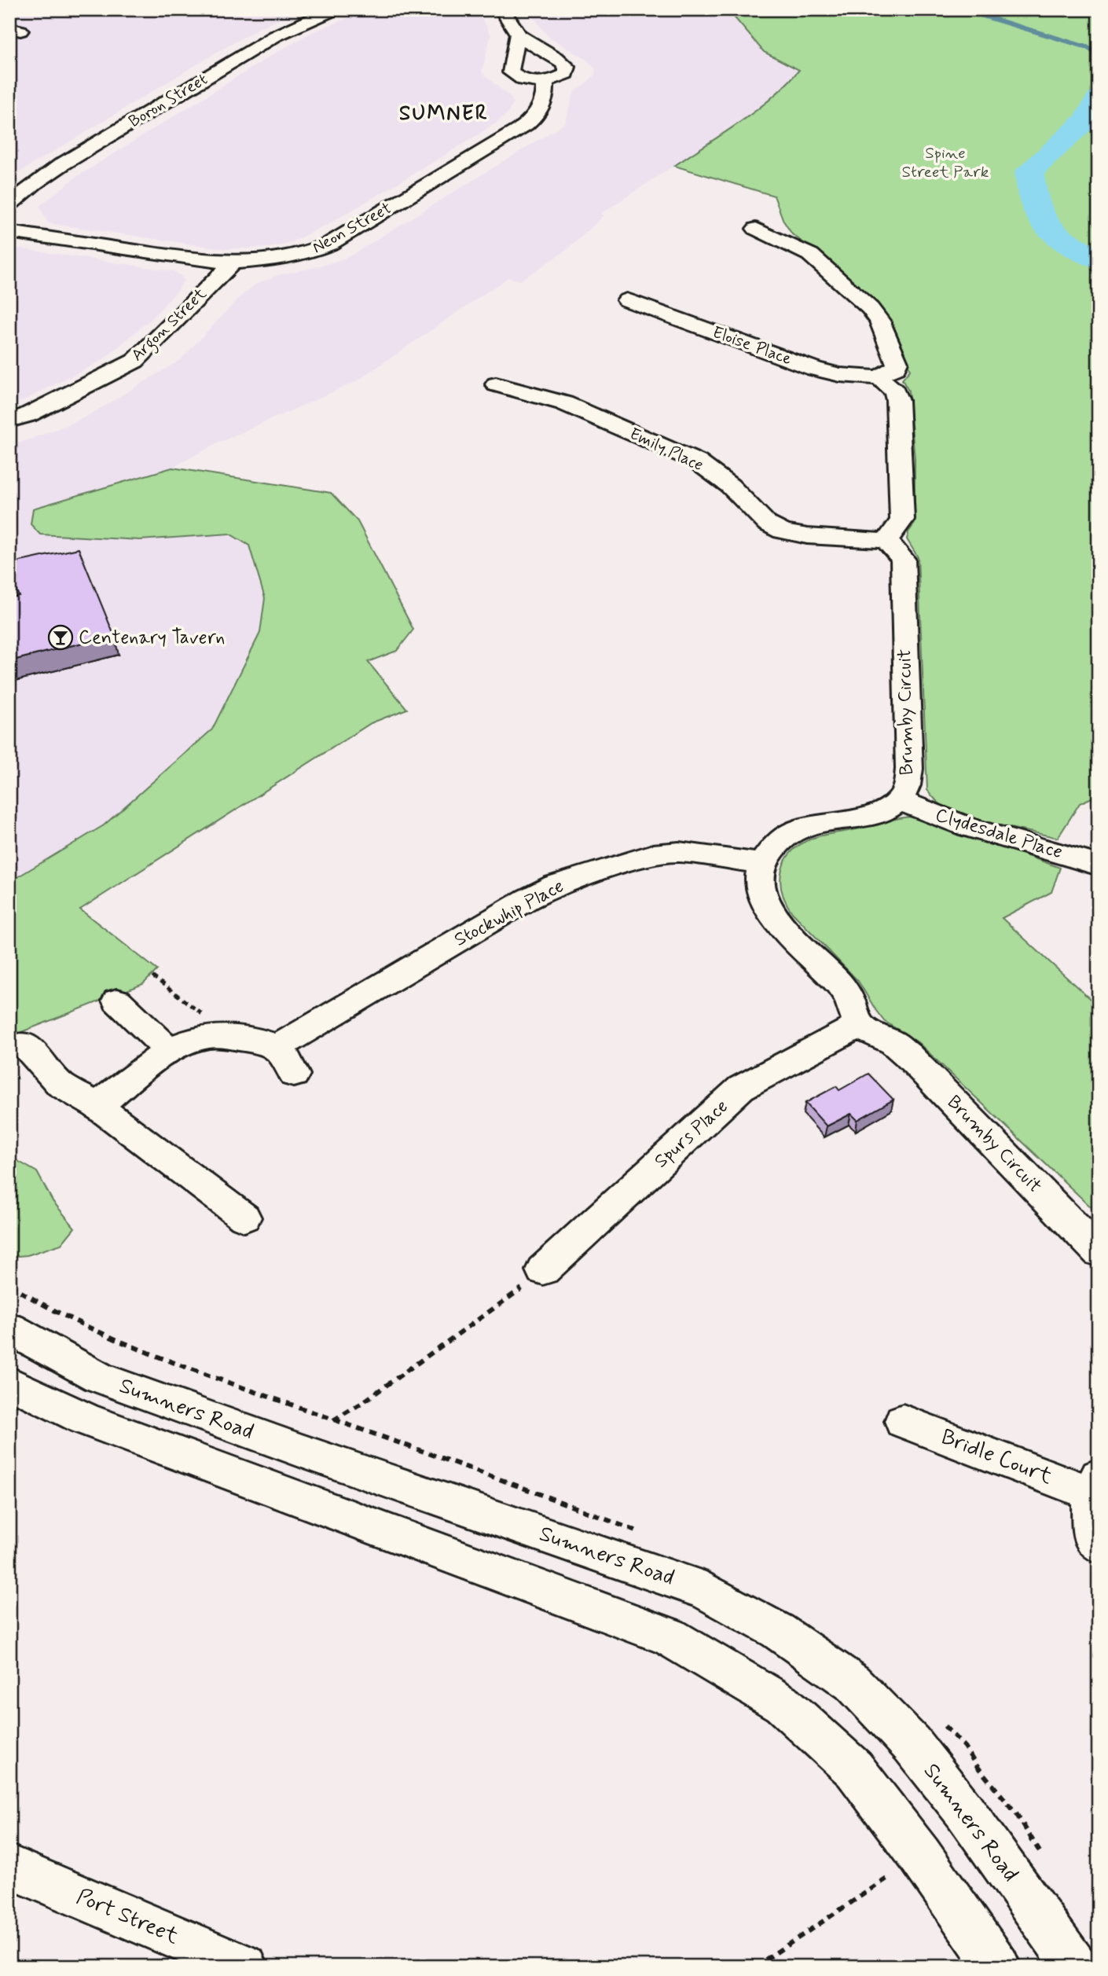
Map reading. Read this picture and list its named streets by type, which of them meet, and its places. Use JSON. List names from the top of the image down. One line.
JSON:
{"streets":{"street":["Boron Street","Neon Street","Argon Street","Eloise Place","Emily Place","Brumby Circuit","Clydesdale Place","Stockwhip Place","Spurs Place","Sumners Road","Bridle Court","Port Street"]},"crossings":[["Neon Street","Argon Street"],["Emily Place","Brumby Circuit"],["Brumby Circuit","Clydesdale Place"],["Brumby Circuit","Stockwhip Place"],["Brumby Circuit","Spurs Place"]],"districts":["SUMNER"],"parks":["Spine Street Park"],"places":{"bar":["Centenary Tavern"]}}
